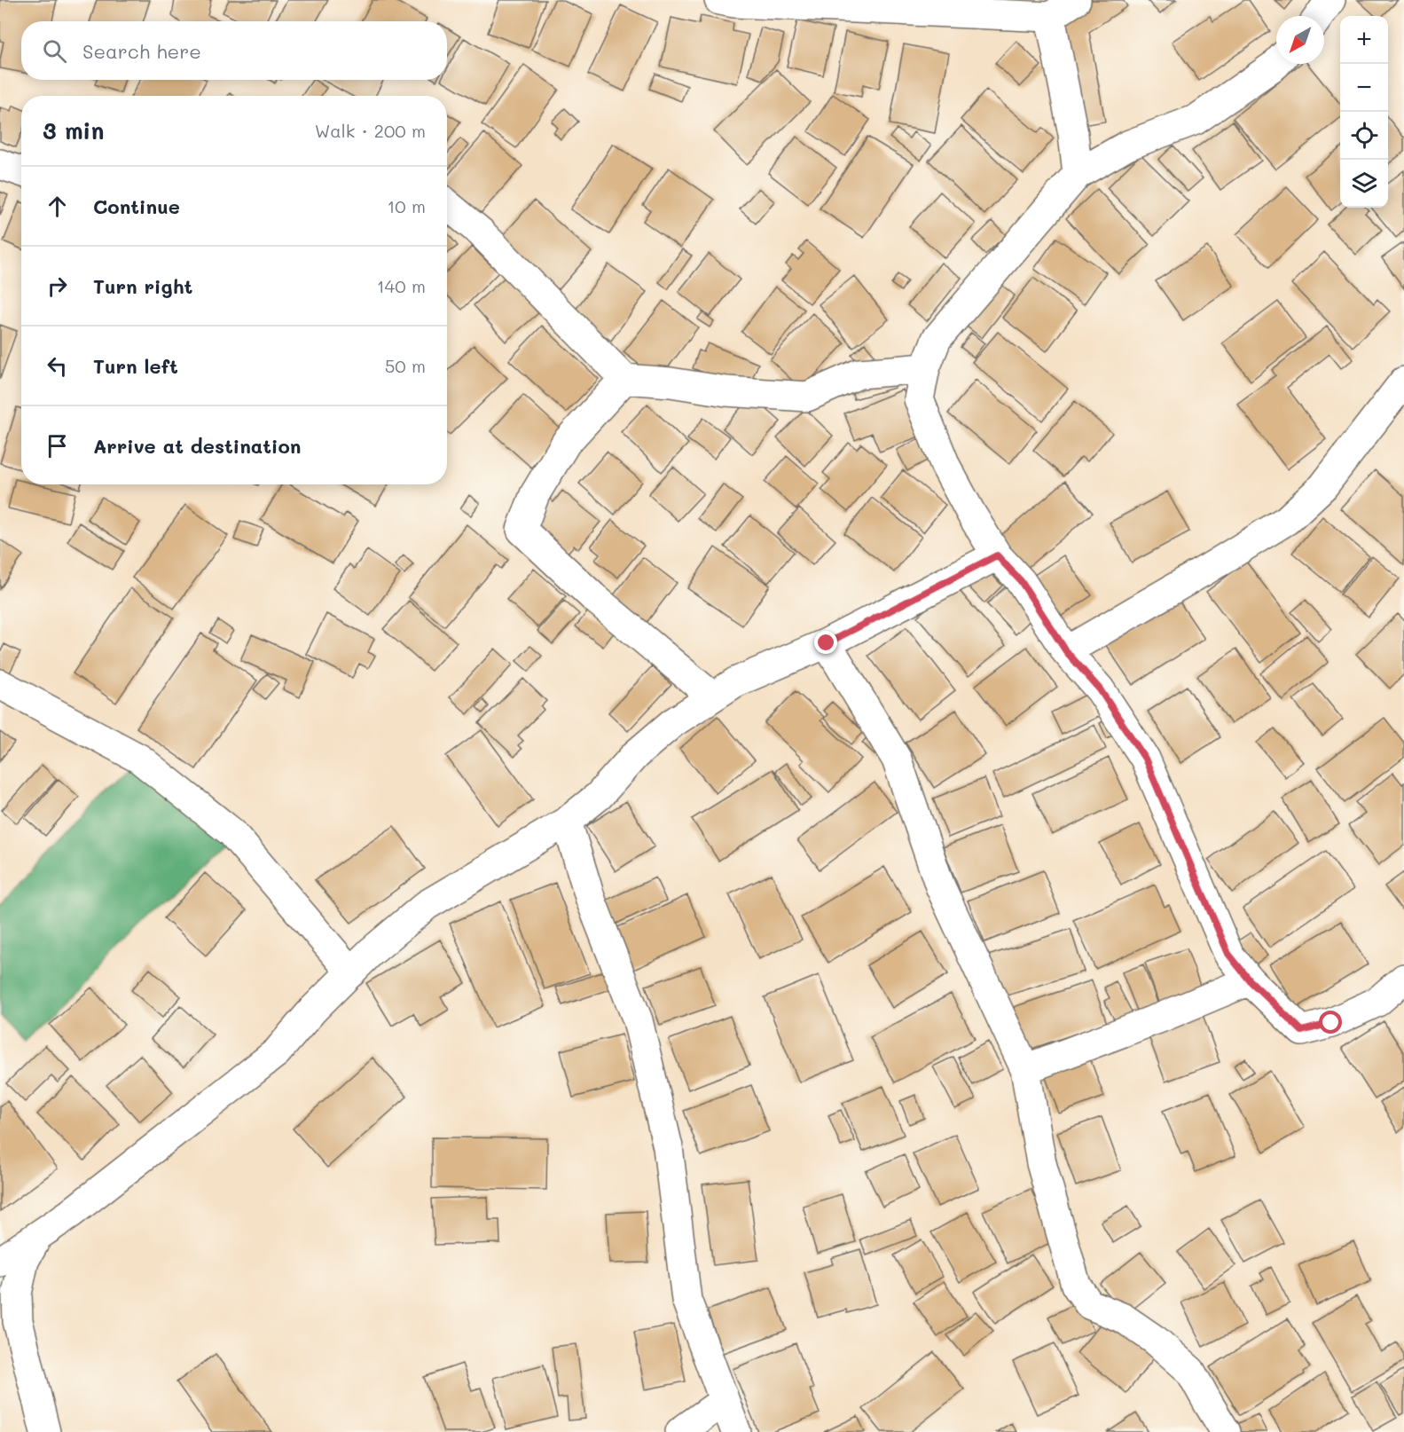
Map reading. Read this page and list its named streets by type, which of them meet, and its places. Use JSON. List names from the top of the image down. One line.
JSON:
{"north":"bottom left","page":{"map_buttons":["+","−"],"search":"Search here","heading":["3 min","Walk · 200 m"],"list":[["Continue","10 m"],["Turn right","140 m"],["Turn left","50 m"],"Arrive at destination"]}}
